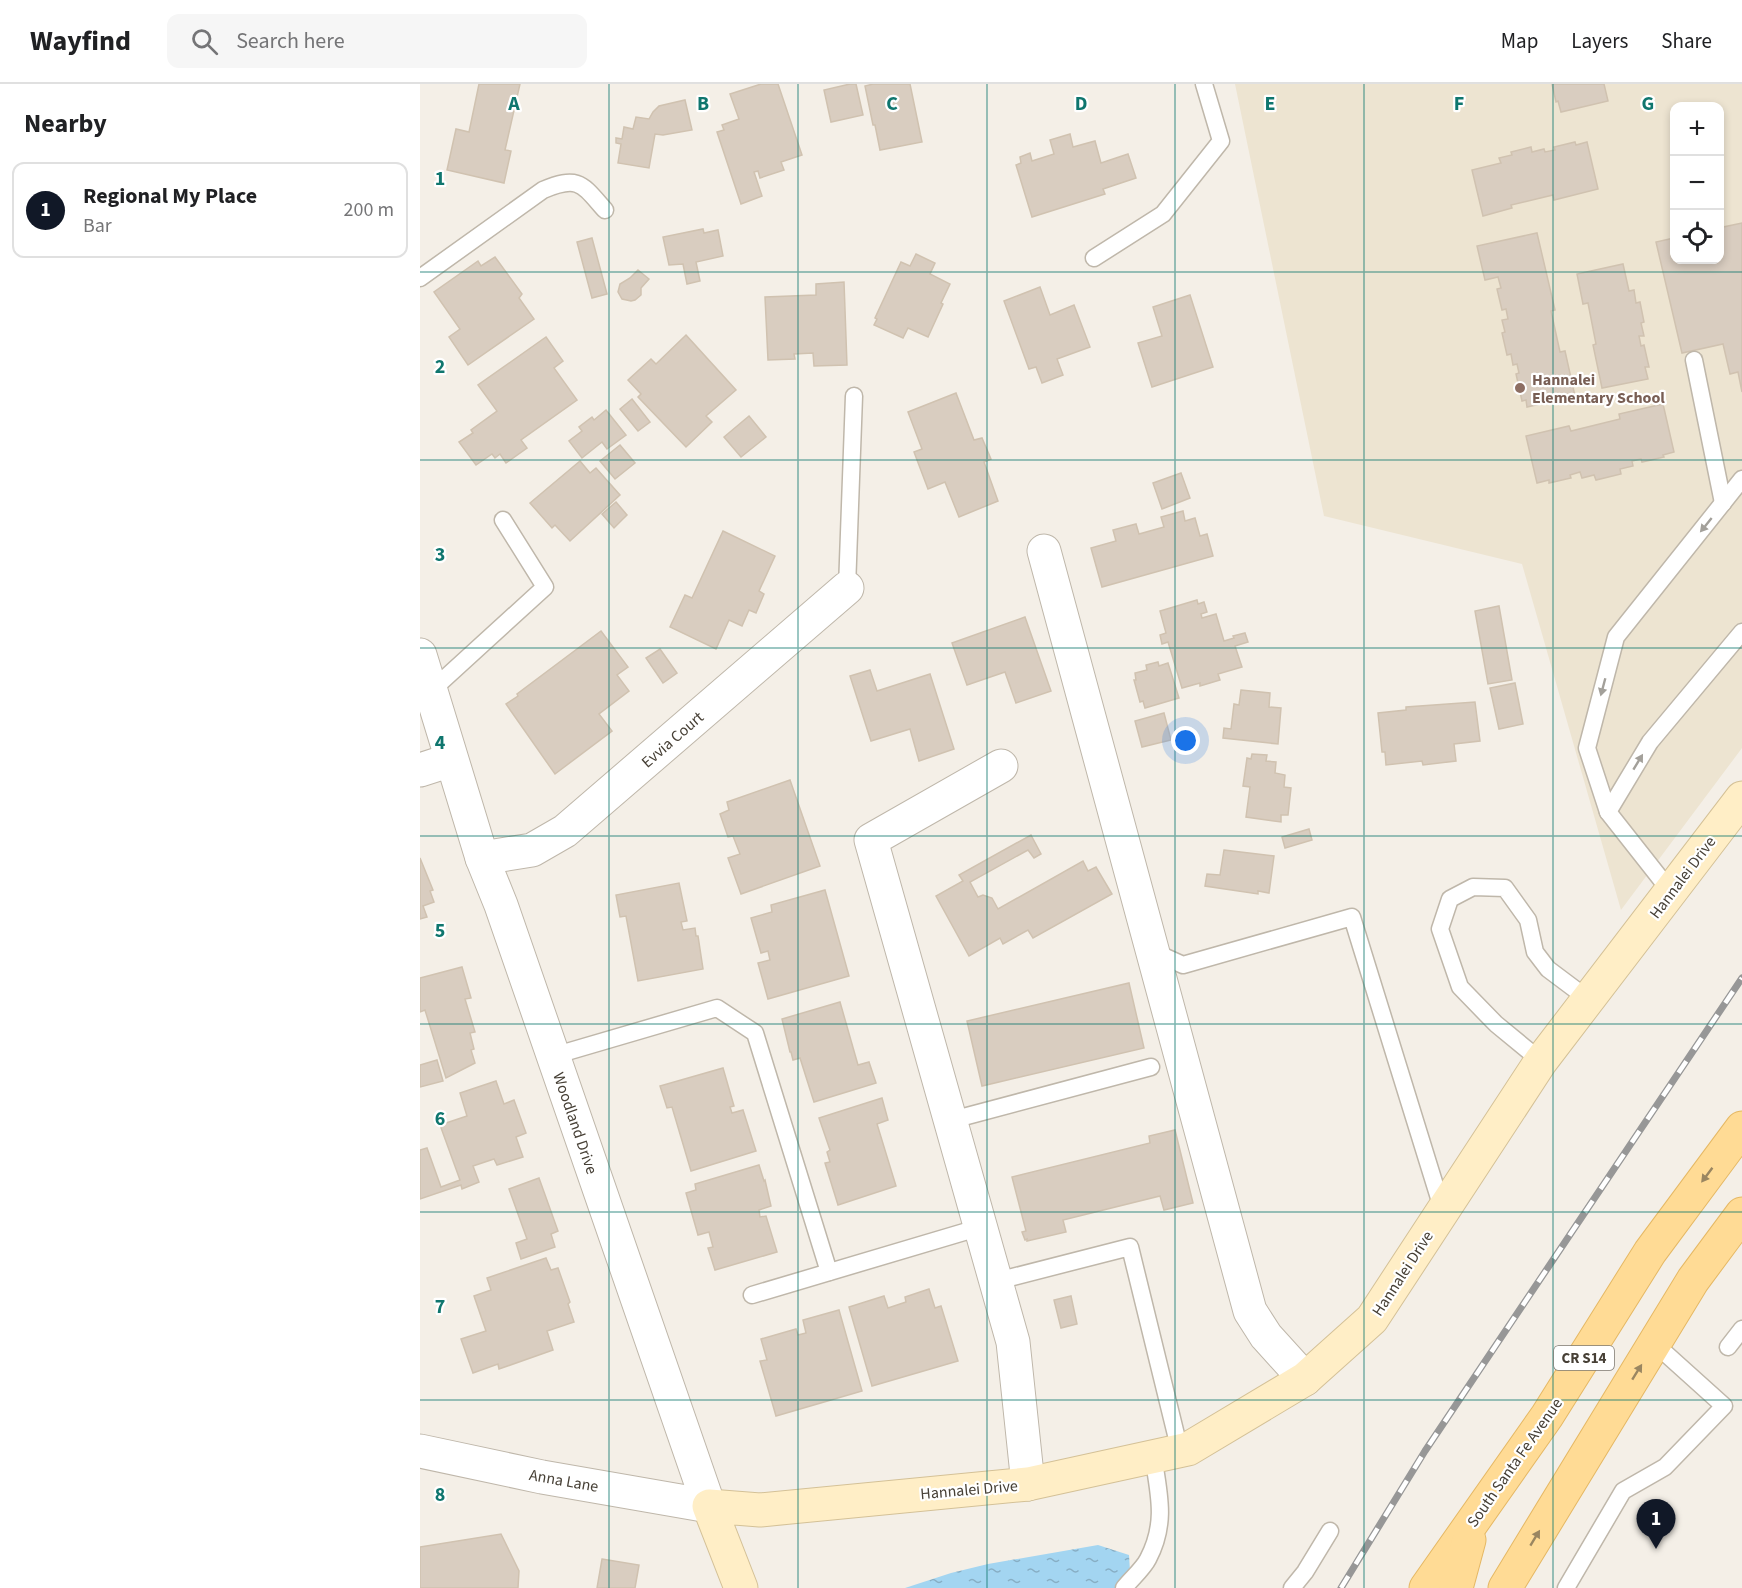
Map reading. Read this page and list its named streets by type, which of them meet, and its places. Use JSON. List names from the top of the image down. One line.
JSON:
{"streets":{"main road":["CR S14","South Santa Fe Avenue"],"street":["Evvia Court","Hannalei Drive","Woodland Drive","Anna Lane"]},"crossings":[["Evvia Court","Woodland Drive"],["Hannalei Drive","Woodland Drive"],["Hannalei Drive","Anna Lane"],["Woodland Drive","Anna Lane"]],"places":["Hannalei Elementary School"],"page":{"header":"Wayfind","search":"Search here","nav":["Map","Layers","Share"],"heading":"Nearby","map_buttons":["+","−"],"list":[{"mark":"1","name":"Regional My Place","note":"Bar","value":"200 m"}],"pins":"1"},"grid":{"columns":["A","B","C","D","E","F","G"],"rows":["1","2","3","4","5","6","7","8"]}}
